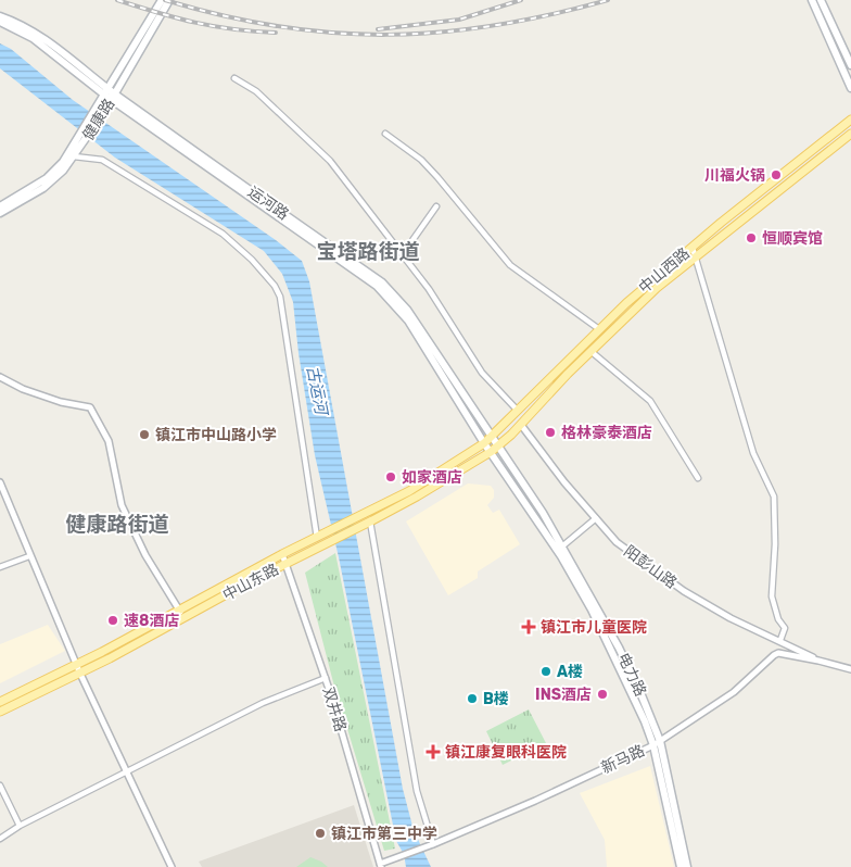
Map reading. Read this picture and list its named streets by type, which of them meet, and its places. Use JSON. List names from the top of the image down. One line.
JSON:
{"streets":{"main road":["健康路","运河路","中山西路","中山东路","电力路"],"street":["阳彭山路","双井路","新马路"]},"crossings":[["健康路","运河路"],["运河路","中山西路"],["运河路","中山东路"],["运河路","电力路"],["中山西路","阳彭山路"],["中山西路","中山东路"],["中山西路","电力路"],["阳彭山路","新马路"],["中山东路","电力路"],["中山东路","双井路"],["电力路","新马路"],["双井路","新马路"]],"districts":["宝塔路街道","健康路街道"],"water":["古运河"],"places":{"other":["川福火锅","恒顺宾馆","格林豪泰酒店","镇江市中山路小学","如家酒店","速8酒店","A楼","INS酒店","B楼","镇江市第三中学"],"health":["镇江市儿童医院","镇江康复眼科医院"]}}
